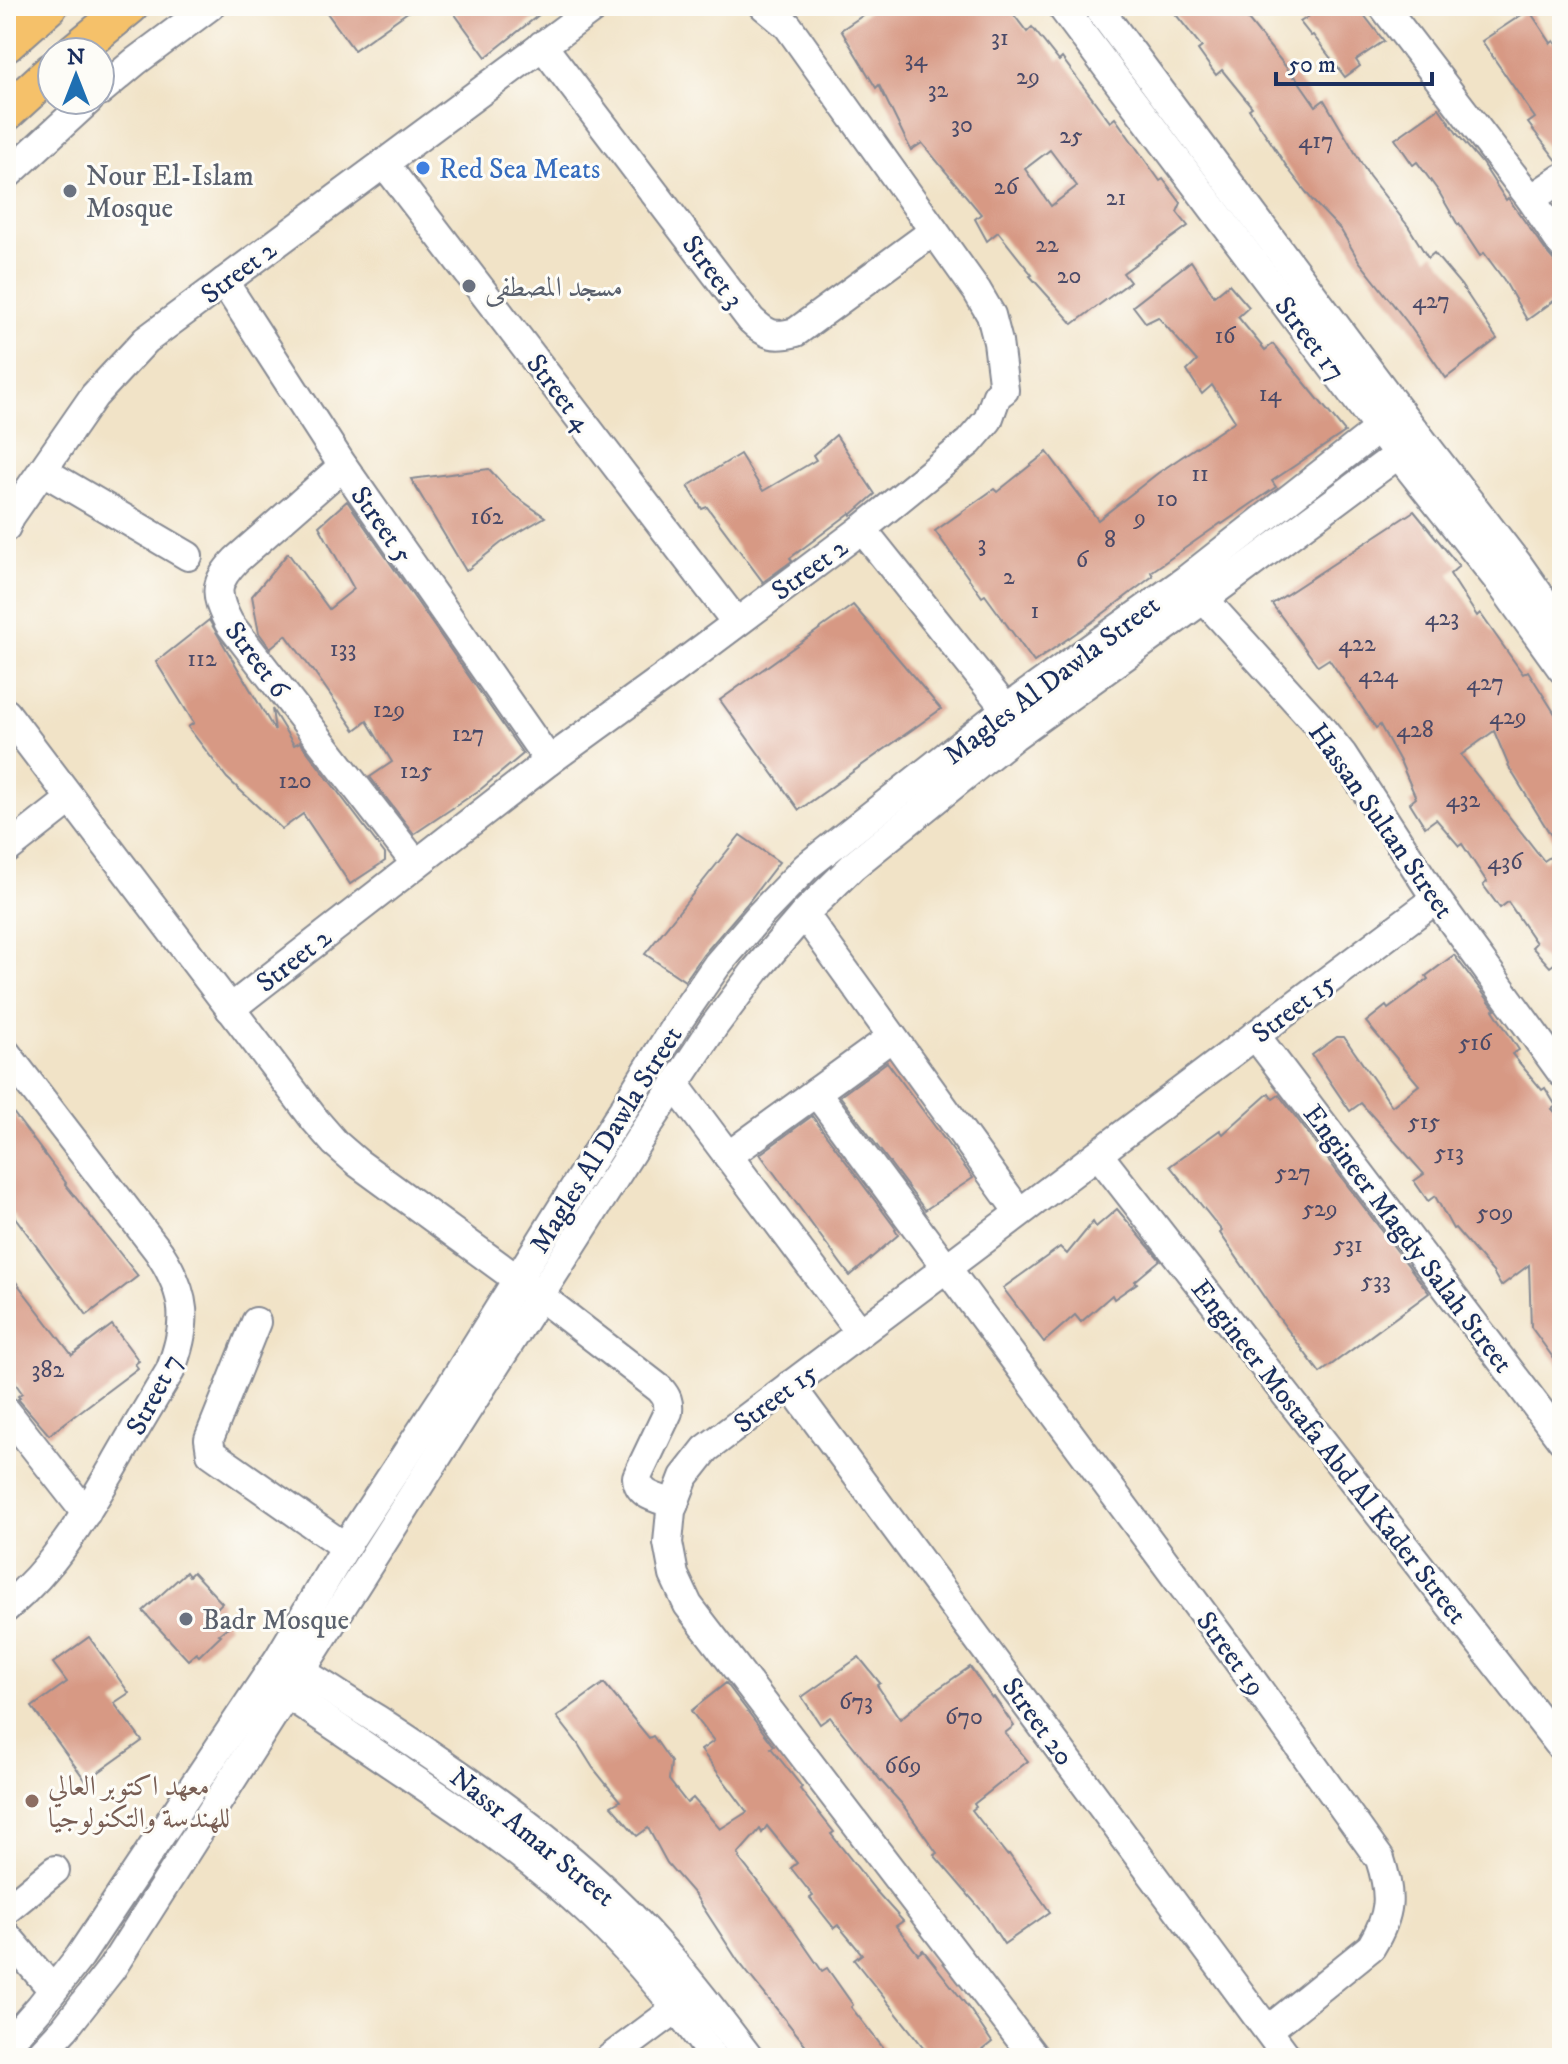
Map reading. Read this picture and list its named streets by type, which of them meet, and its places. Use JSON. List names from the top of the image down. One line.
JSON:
{"streets":{"street":["Street 2","Street 3","Street 17","Street 4","Street 5","Street 6","Magles Al Dawla Street","Hassan Sultan Street","Street 15","Engineer Magdy Salah Street","Street 7","Engineer Mostafa Abd Al Kader Street","Street 19","Street 20","Nassr Amar Street"]},"crossings":[["Street 2","Street 3"],["Street 2","Street 4"],["Street 2","Street 5"],["Street 2","Street 6"],["Street 2","Magles Al Dawla Street"],["Street 2","Street 15"],["Street 17","Magles Al Dawla Street"],["Street 5","Street 6"],["Magles Al Dawla Street","Hassan Sultan Street"],["Magles Al Dawla Street","Nassr Amar Street"],["Hassan Sultan Street","Street 15"],["Street 15","Engineer Magdy Salah Street"],["Street 15","Engineer Mostafa Abd Al Kader Street"],["Street 15","Street 19"],["Street 15","Street 20"],["Street 19","Street 20"]],"places":["Red Sea Meats","Nour El-Islam Mosque","مسجد المصطفى","Badr Mosque","معهد اكتوبر العالي للهندسة والتكنولوجيا"],"house_numbers":["31","34","29","32","30","25","417","26","21","22","20","427","16","14","11","10","162","9","8","3","6","2","1","423","422","133","112","424","427","129","429","428","127","125","120","432","436","516","515","513","527","529","509","531","533","382","673","670","669"],"scale_bar":"50 m","north":"top"}
